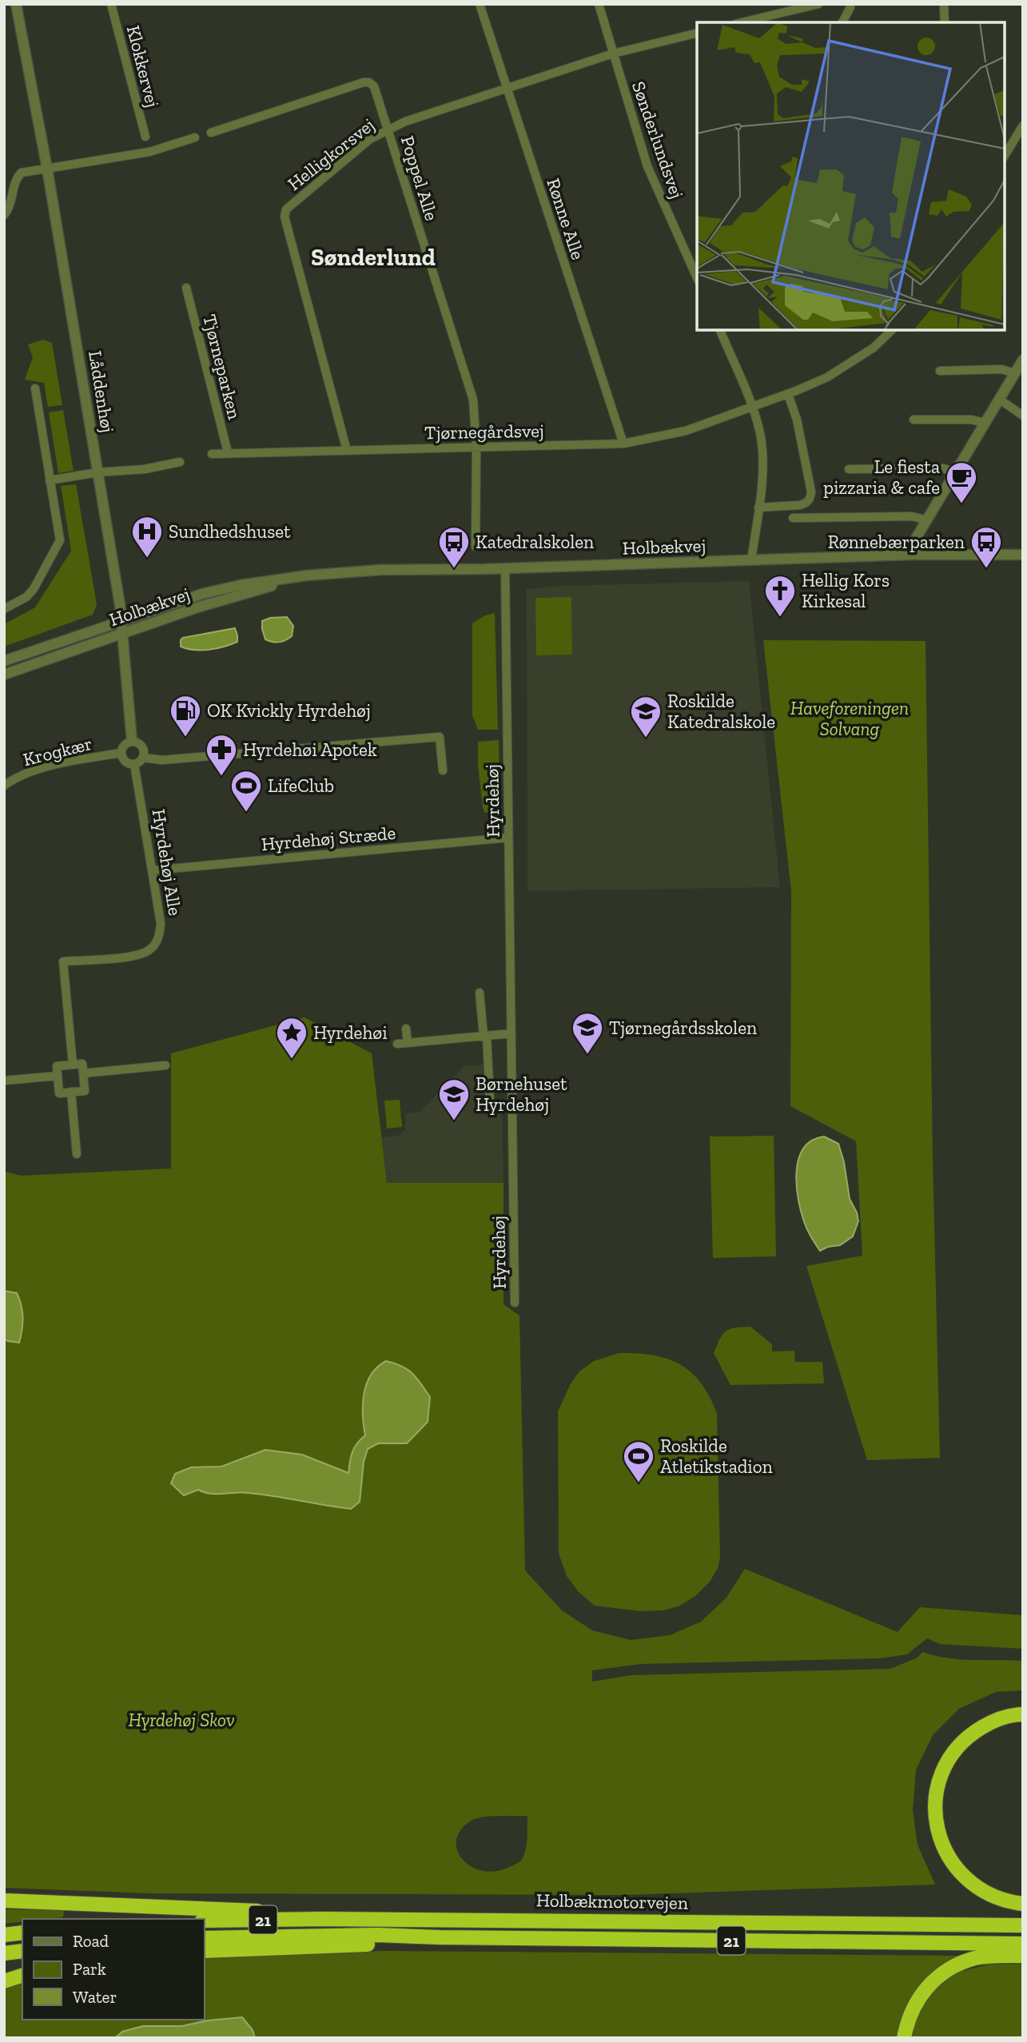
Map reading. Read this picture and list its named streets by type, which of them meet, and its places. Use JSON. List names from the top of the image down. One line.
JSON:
{"streets":{"highway":["Holbækmotorvejen","21"],"street":["Klokkervej","Sønderlundsvej","Helligkorsvej","Poppel Alle","Rønne Alle","Tjørneparken","Låddenhøj","Tjørnegårdsvej","Holbækvej","Krogkær","Hyrdehøj","Hyrdehøj Stræde","Hyrdehøj Alle"]},"crossings":[["Sønderlundsvej","Helligkorsvej"],["Helligkorsvej","Poppel Alle"],["Helligkorsvej","Rønne Alle"],["Helligkorsvej","Tjørnegårdsvej"],["Poppel Alle","Tjørnegårdsvej"],["Rønne Alle","Tjørnegårdsvej"],["Tjørneparken","Tjørnegårdsvej"],["Låddenhøj","Holbækvej"],["Holbækvej","Hyrdehøj"],["Krogkær","Hyrdehøj Alle"],["Hyrdehøj","Hyrdehøj Stræde"],["Hyrdehøj Stræde","Hyrdehøj Alle"]],"districts":["Sønderlund"],"parks":["Haveforeningen Solvang","Hyrdehøj Skov"],"places":{"cafe":["Le fiesta pizzaria & cafe"],"hospital":["Sundhedshuset"],"bus stop":["Katedralskolen","Rønnebærparken"],"church":["Hellig Kors Kirkesal"],"fuel station":["OK Kvickly Hyrdehøj"],"school or university":["Roskilde Katedralskole","Tjørnegårdsskolen","Børnehuset Hyrdehøj"],"pharmacy":["Hyrdehøi Apotek"],"sports":["LifeClub","Roskilde Atletikstadion"],"place":["Hyrdehøi"]},"legend":["Road","Park","Water"]}
